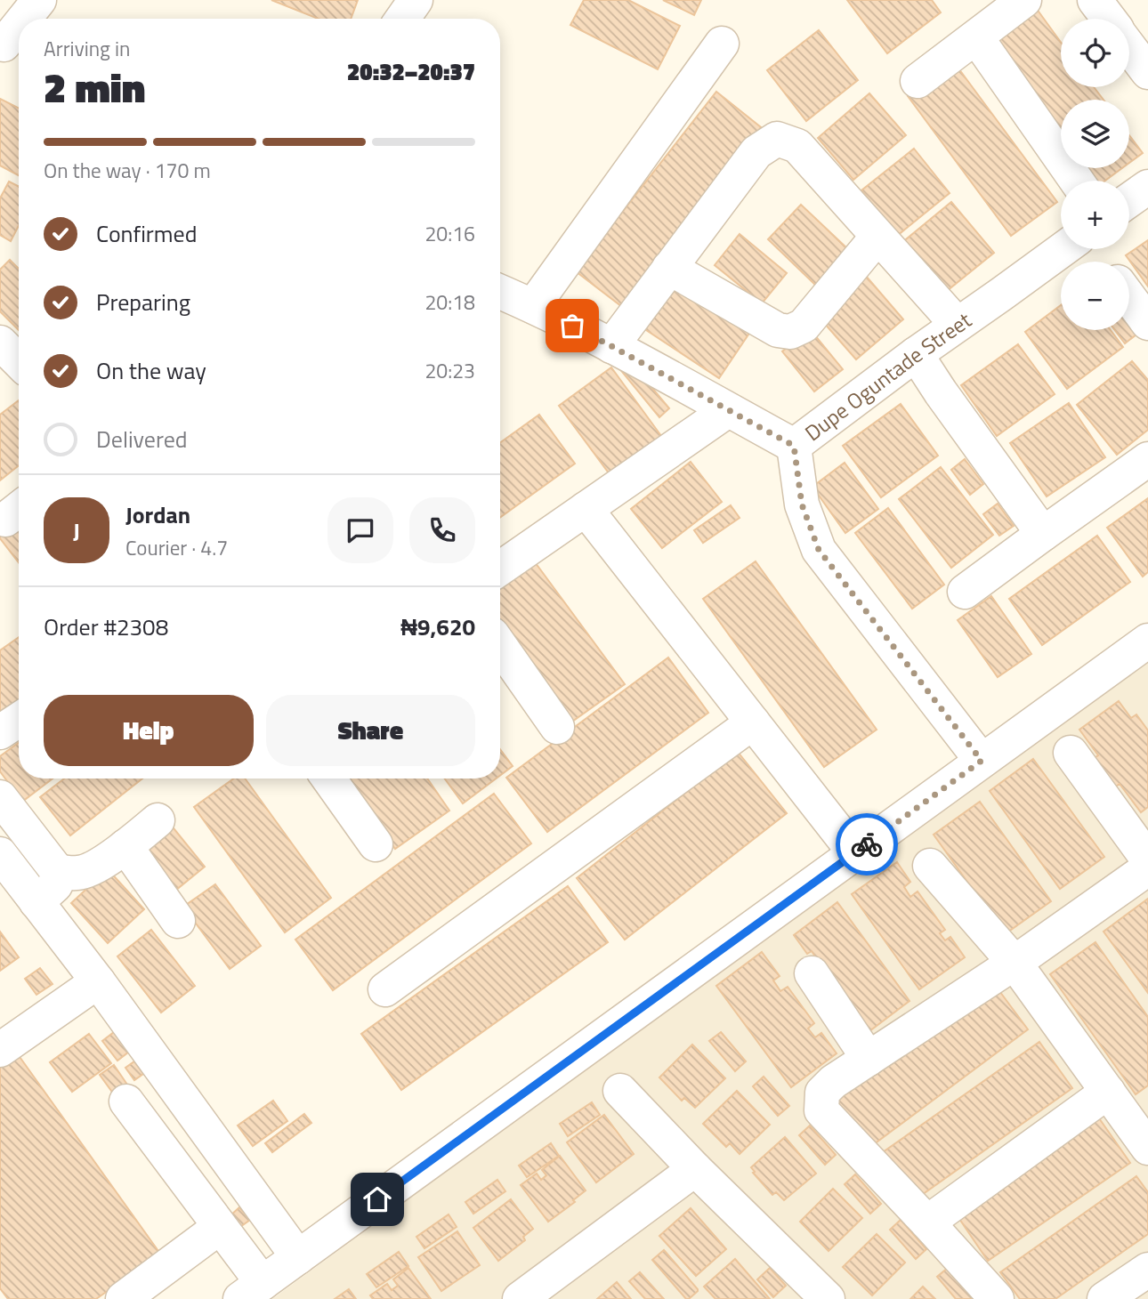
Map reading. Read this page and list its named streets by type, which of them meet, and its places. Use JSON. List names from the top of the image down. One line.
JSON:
{"streets":{"street":["Dupe Oguntade Street"]},"page":{"map_buttons":["+","−"],"heading":["2 min","Arriving in","20:32–20:37"],"panel":["Jordan","Courier · 4.7","Order #2308","₦9,620"],"bar":"On the way · 170 m","list":[["Confirmed","20:16"],["Preparing","20:18"],["On the way","20:23"],"Delivered"],"round":"J","buttons":["Help","Share"]}}
